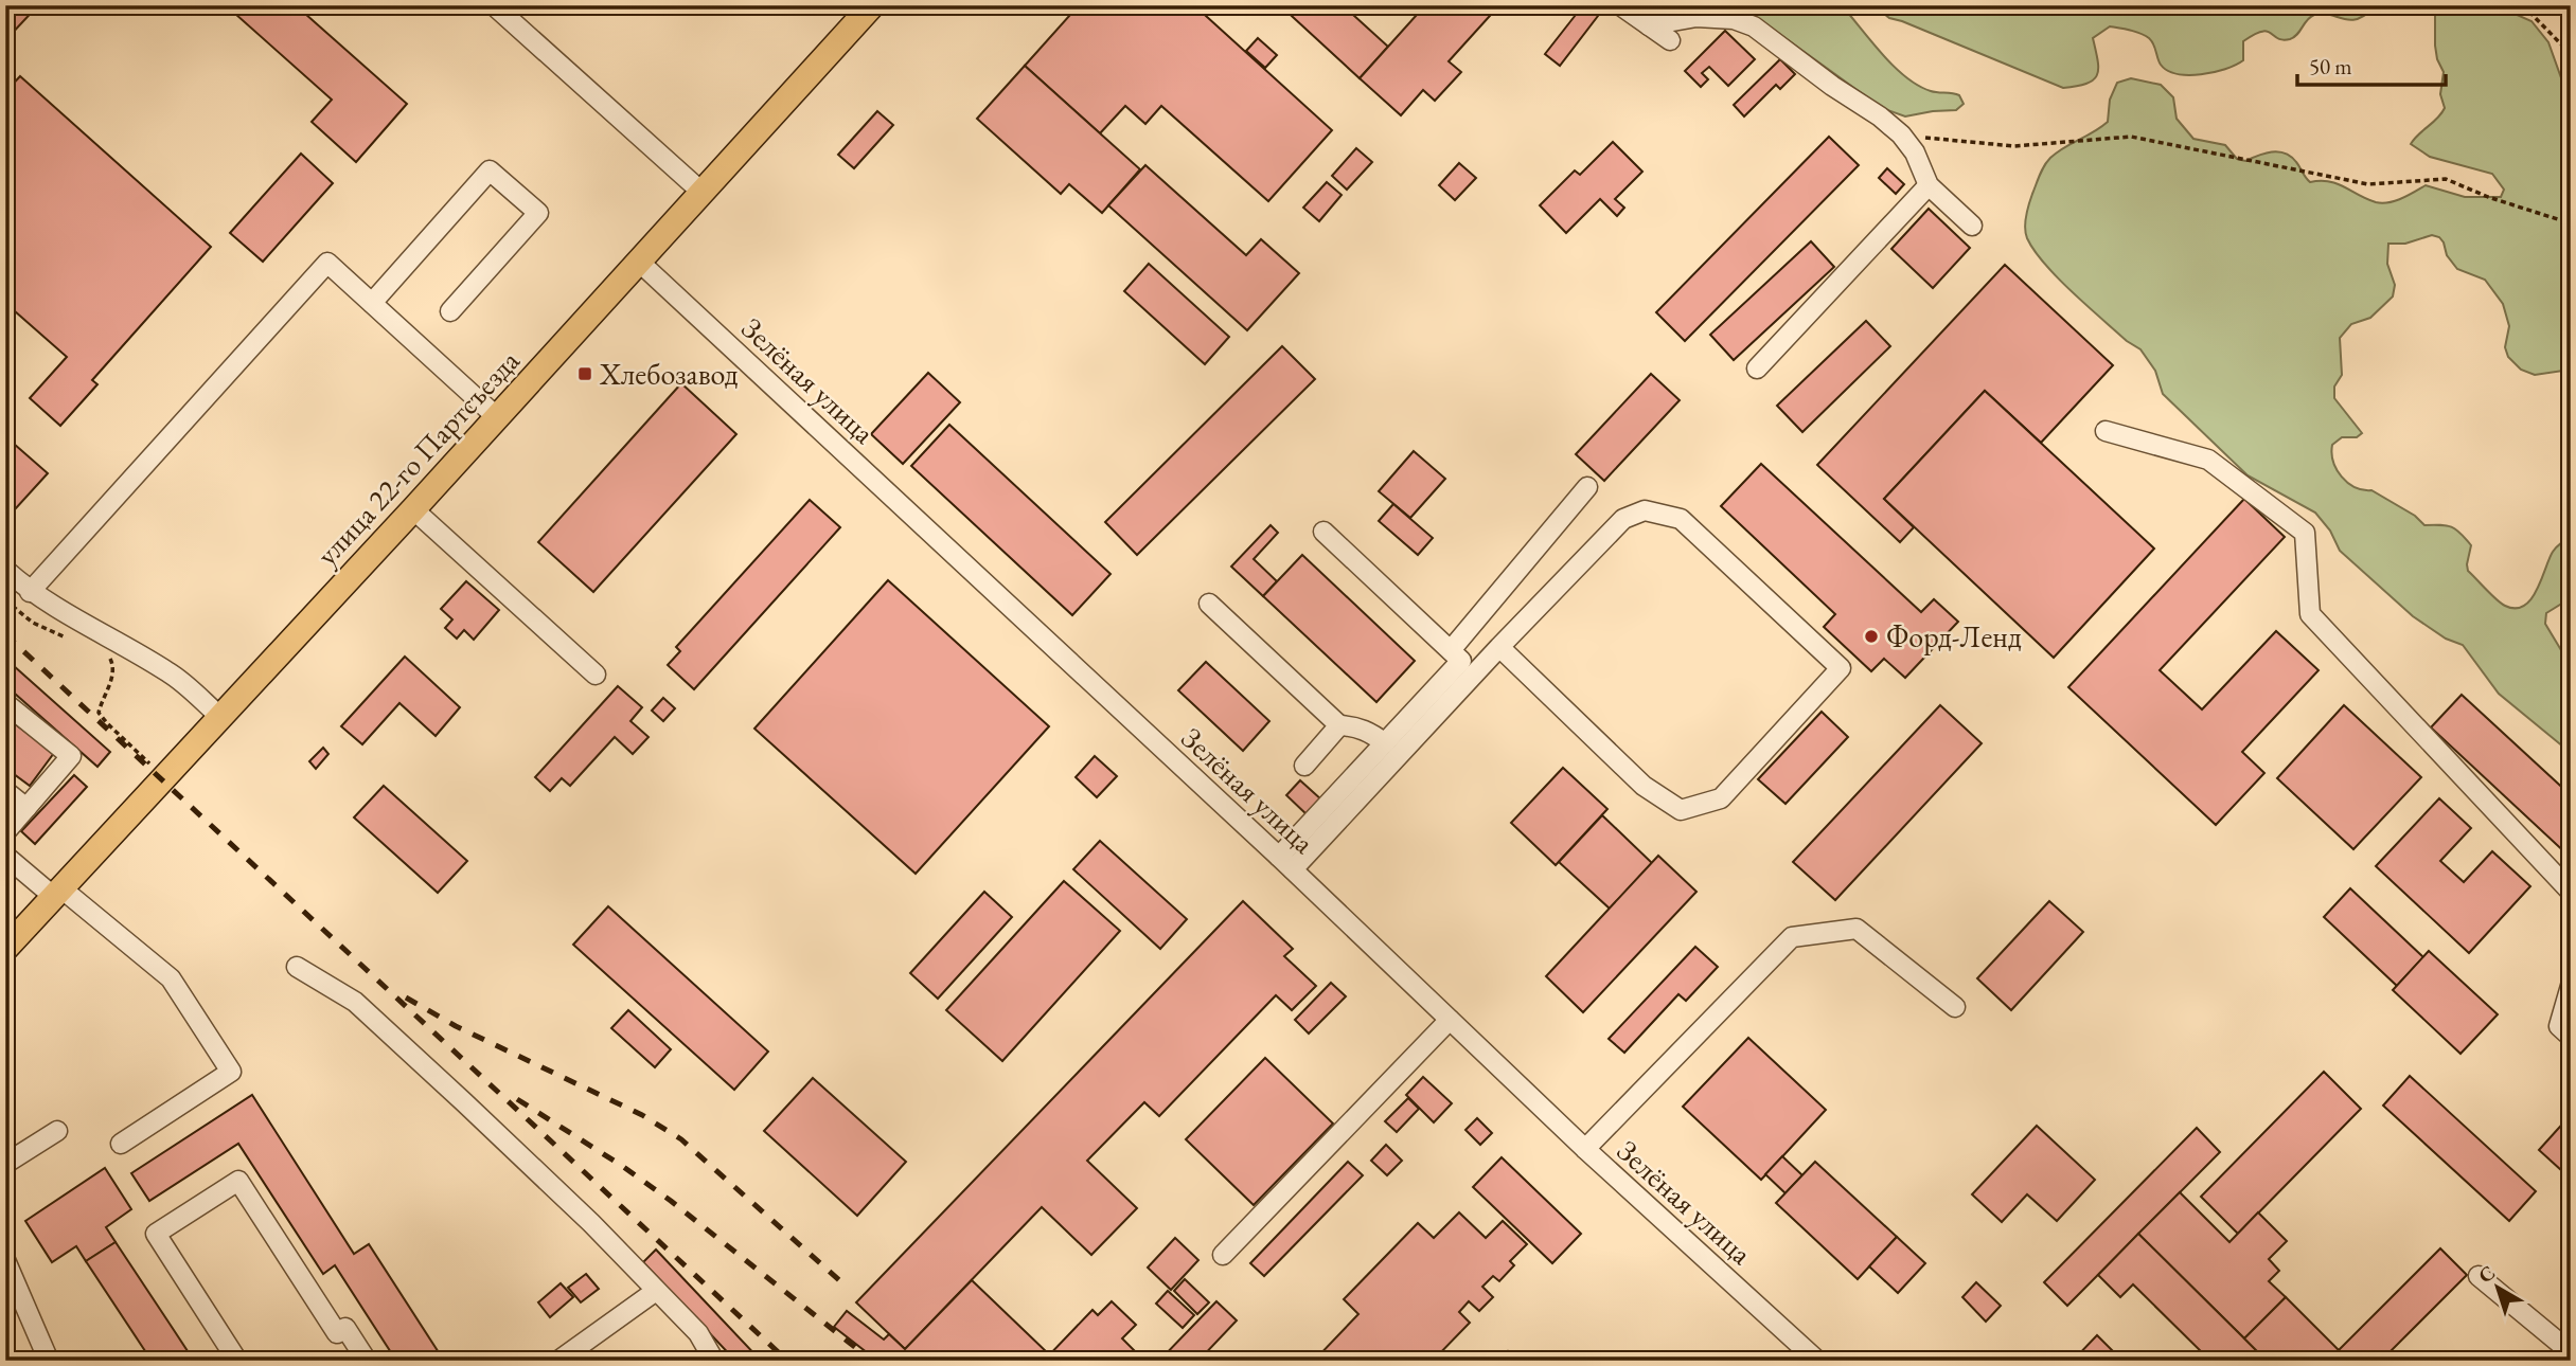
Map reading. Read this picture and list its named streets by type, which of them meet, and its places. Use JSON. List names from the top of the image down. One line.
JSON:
{"streets":{"main road":["улица 22-го Партсъезда"],"street":["Зелёная улица"]},"crossings":[["Зелёная улица","улица 22-го Партсъезда"]],"places":{"transit":["Хлебозавод"],"other":["Форд-Ленд"]},"scale_bar":"50 m","north":"top left"}
